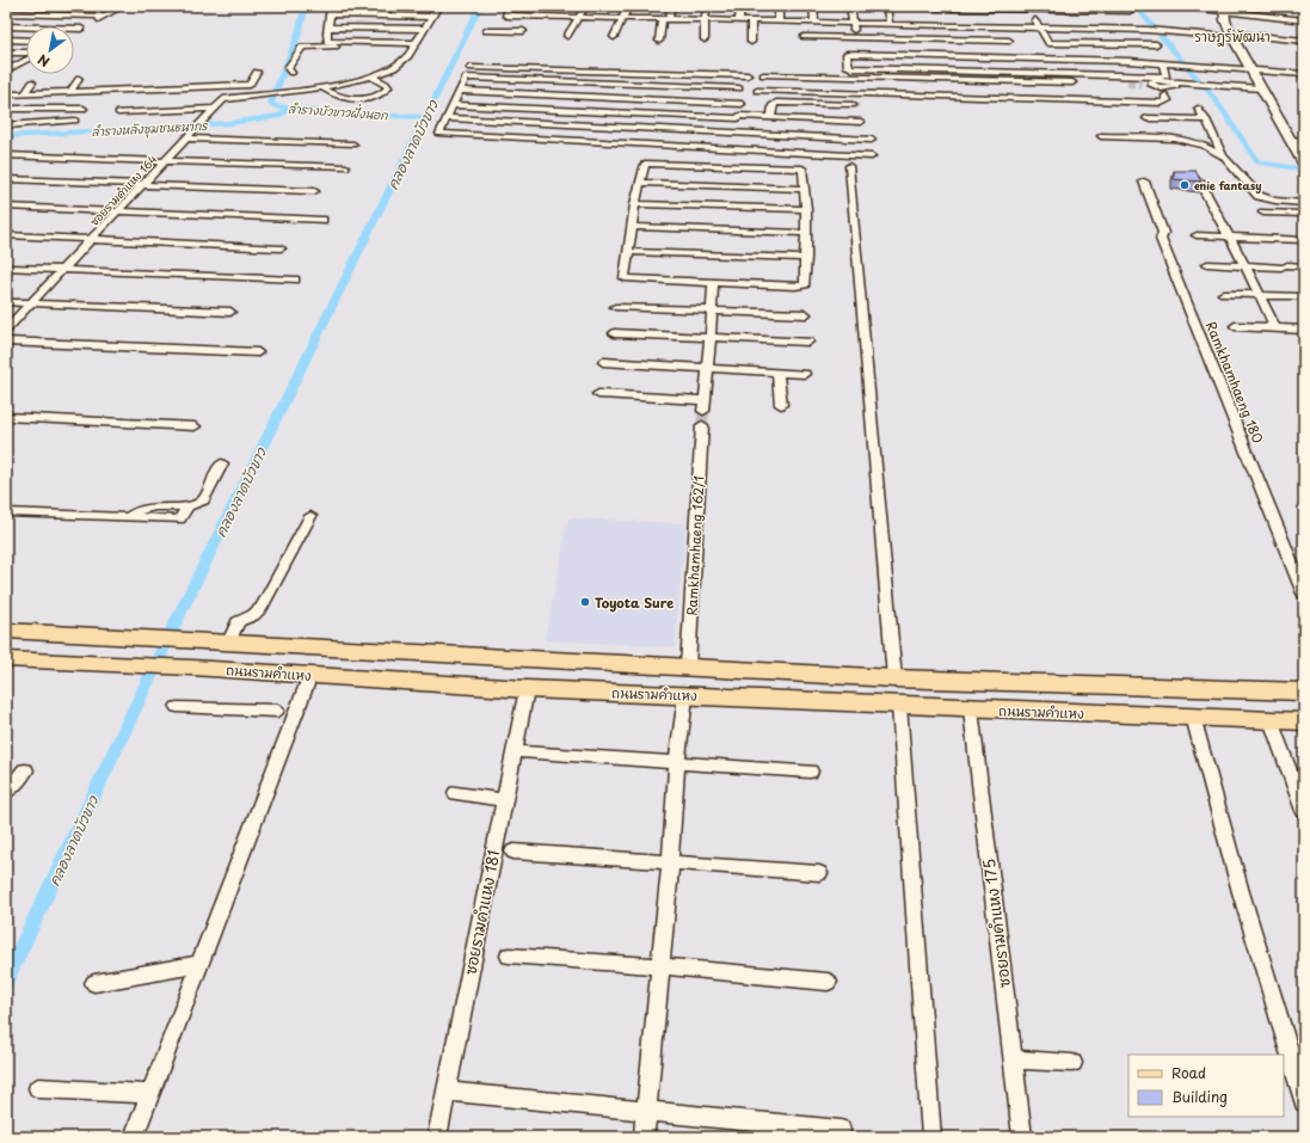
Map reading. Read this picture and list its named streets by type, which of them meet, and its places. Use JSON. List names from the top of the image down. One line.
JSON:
{"streets":{"main road":["ถนนรามคำแหง"],"street":["ซอยรามคำแหง 164","Ramkhamhaeng 180","Ramkhamhaeng 162/1","ซอยรามคำแหง 181","ซอยรามคำแหง 175"]},"crossings":[["Ramkhamhaeng 162/1","ถนนรามคำแหง"],["ถนนรามคำแหง","ซอยรามคำแหง 181"],["ถนนรามคำแหง","ซอยรามคำแหง 175"]],"districts":["ราษฎร์พัฒนา"],"water":["ลำรางบัวขาวฝั่งนอก","ลำรางหลังชุมชนธนากร","คลองลาดบัวขาว"],"places":["enie fantasy","Toyota Sure"],"legend":["Road","Building"],"north":"bottom left"}
